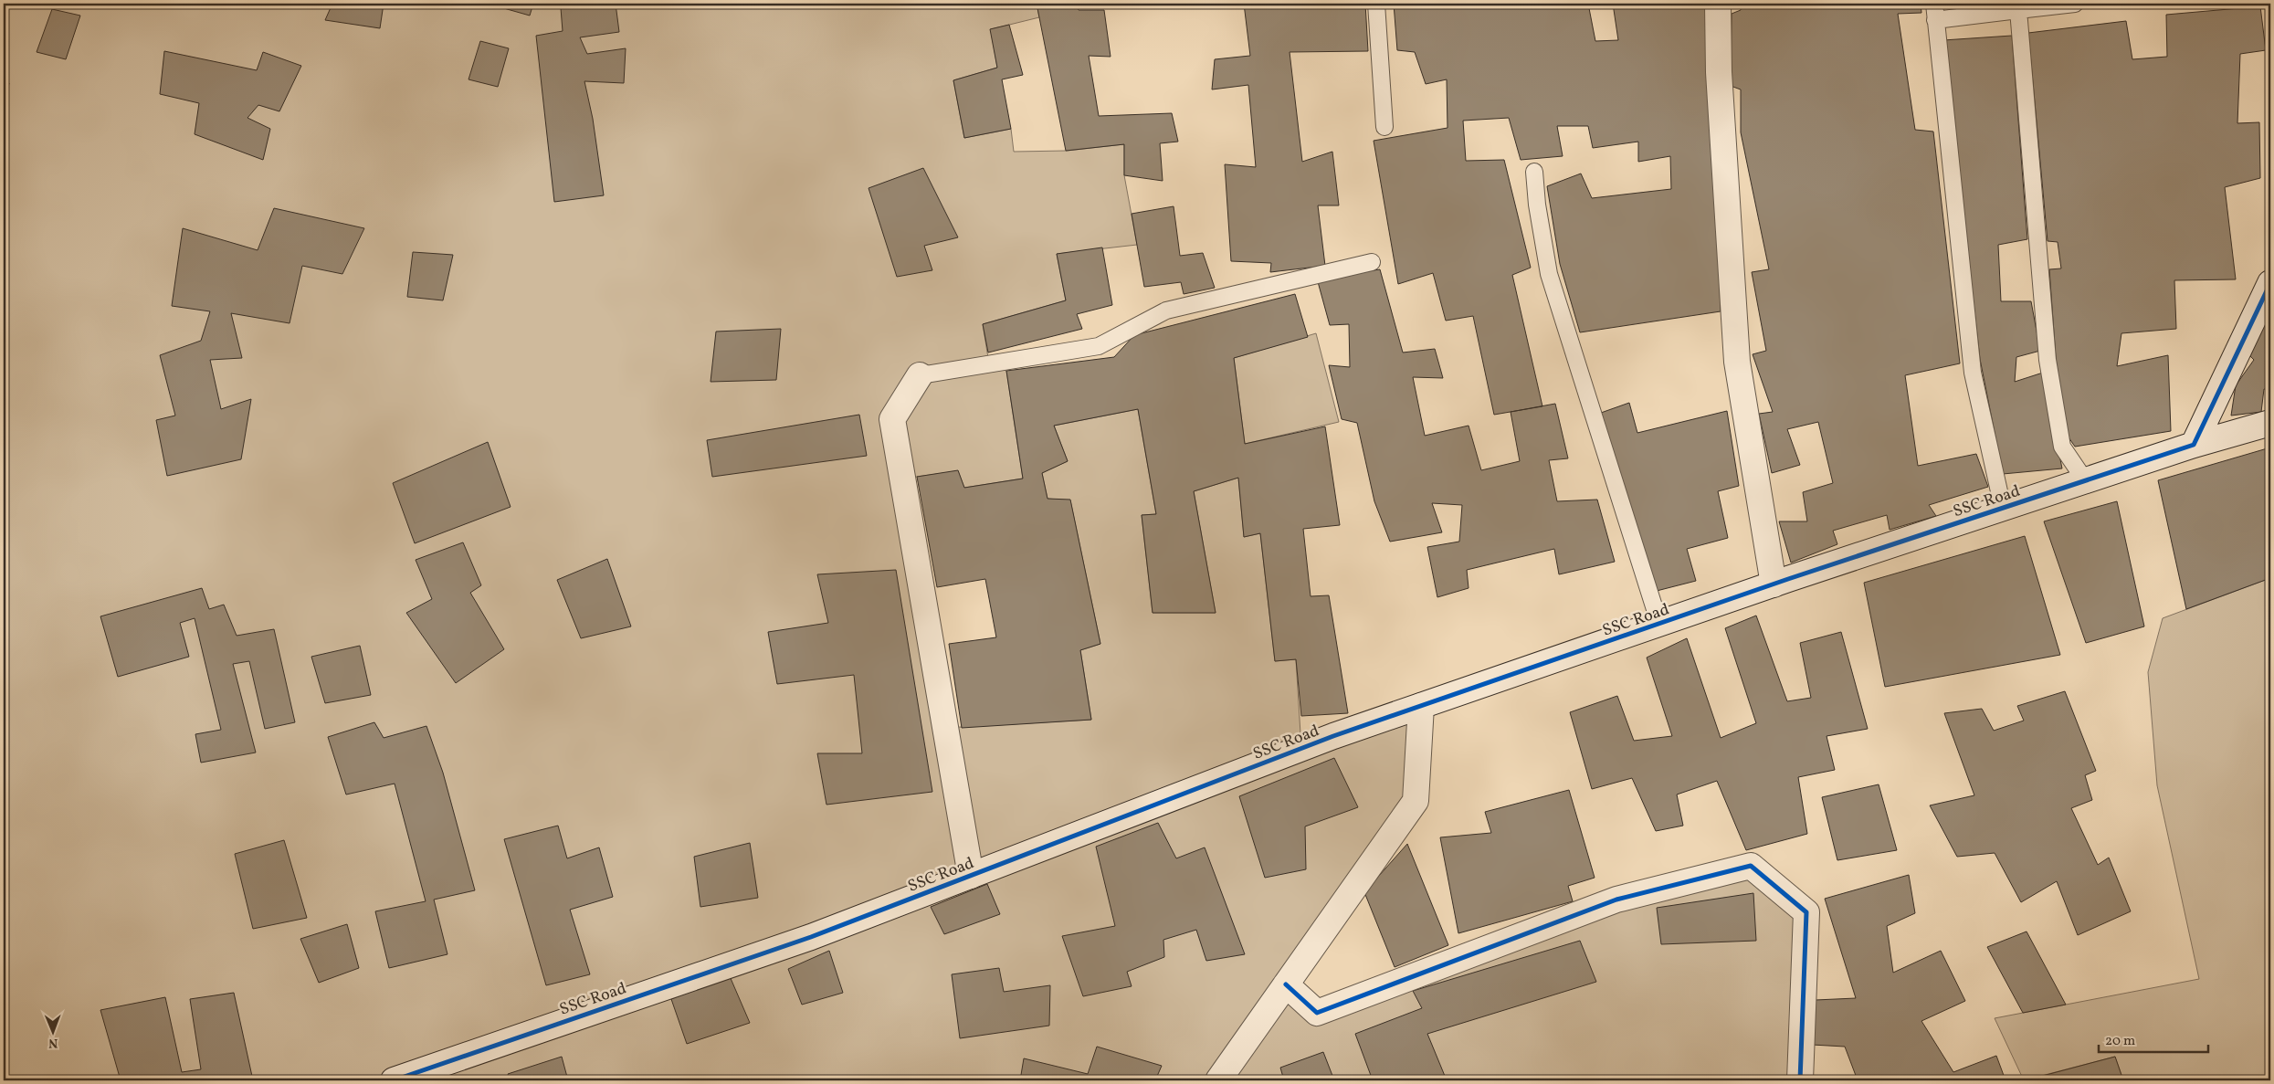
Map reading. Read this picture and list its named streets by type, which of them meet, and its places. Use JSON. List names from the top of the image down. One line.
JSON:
{"streets":{"street":["SSC Road"]},"scale_bar":"20 m","north":"bottom"}
